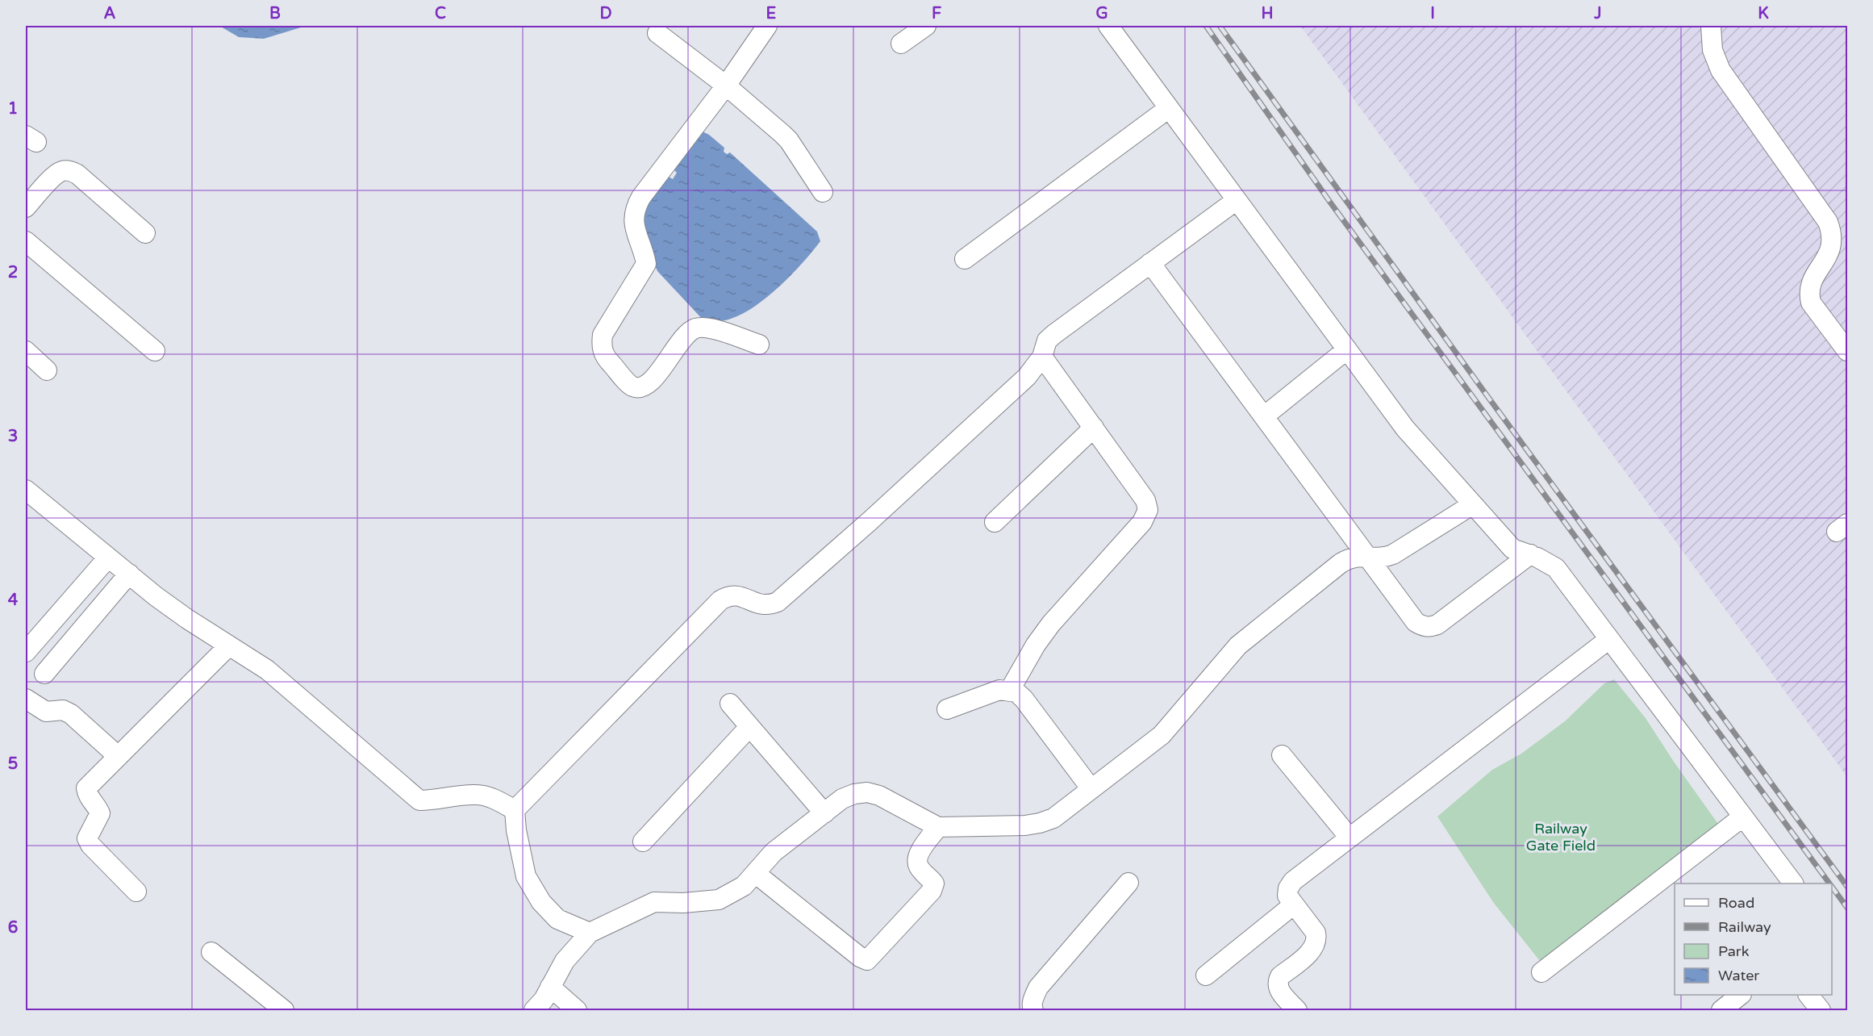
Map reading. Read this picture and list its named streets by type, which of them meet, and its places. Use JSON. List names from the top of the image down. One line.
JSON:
{"parks":["Railway Gate Field"],"legend":["Road","Railway","Park","Water"],"grid":{"columns":["A","B","C","D","E","F","G","H","I","J","K"],"rows":["1","2","3","4","5","6"]}}
